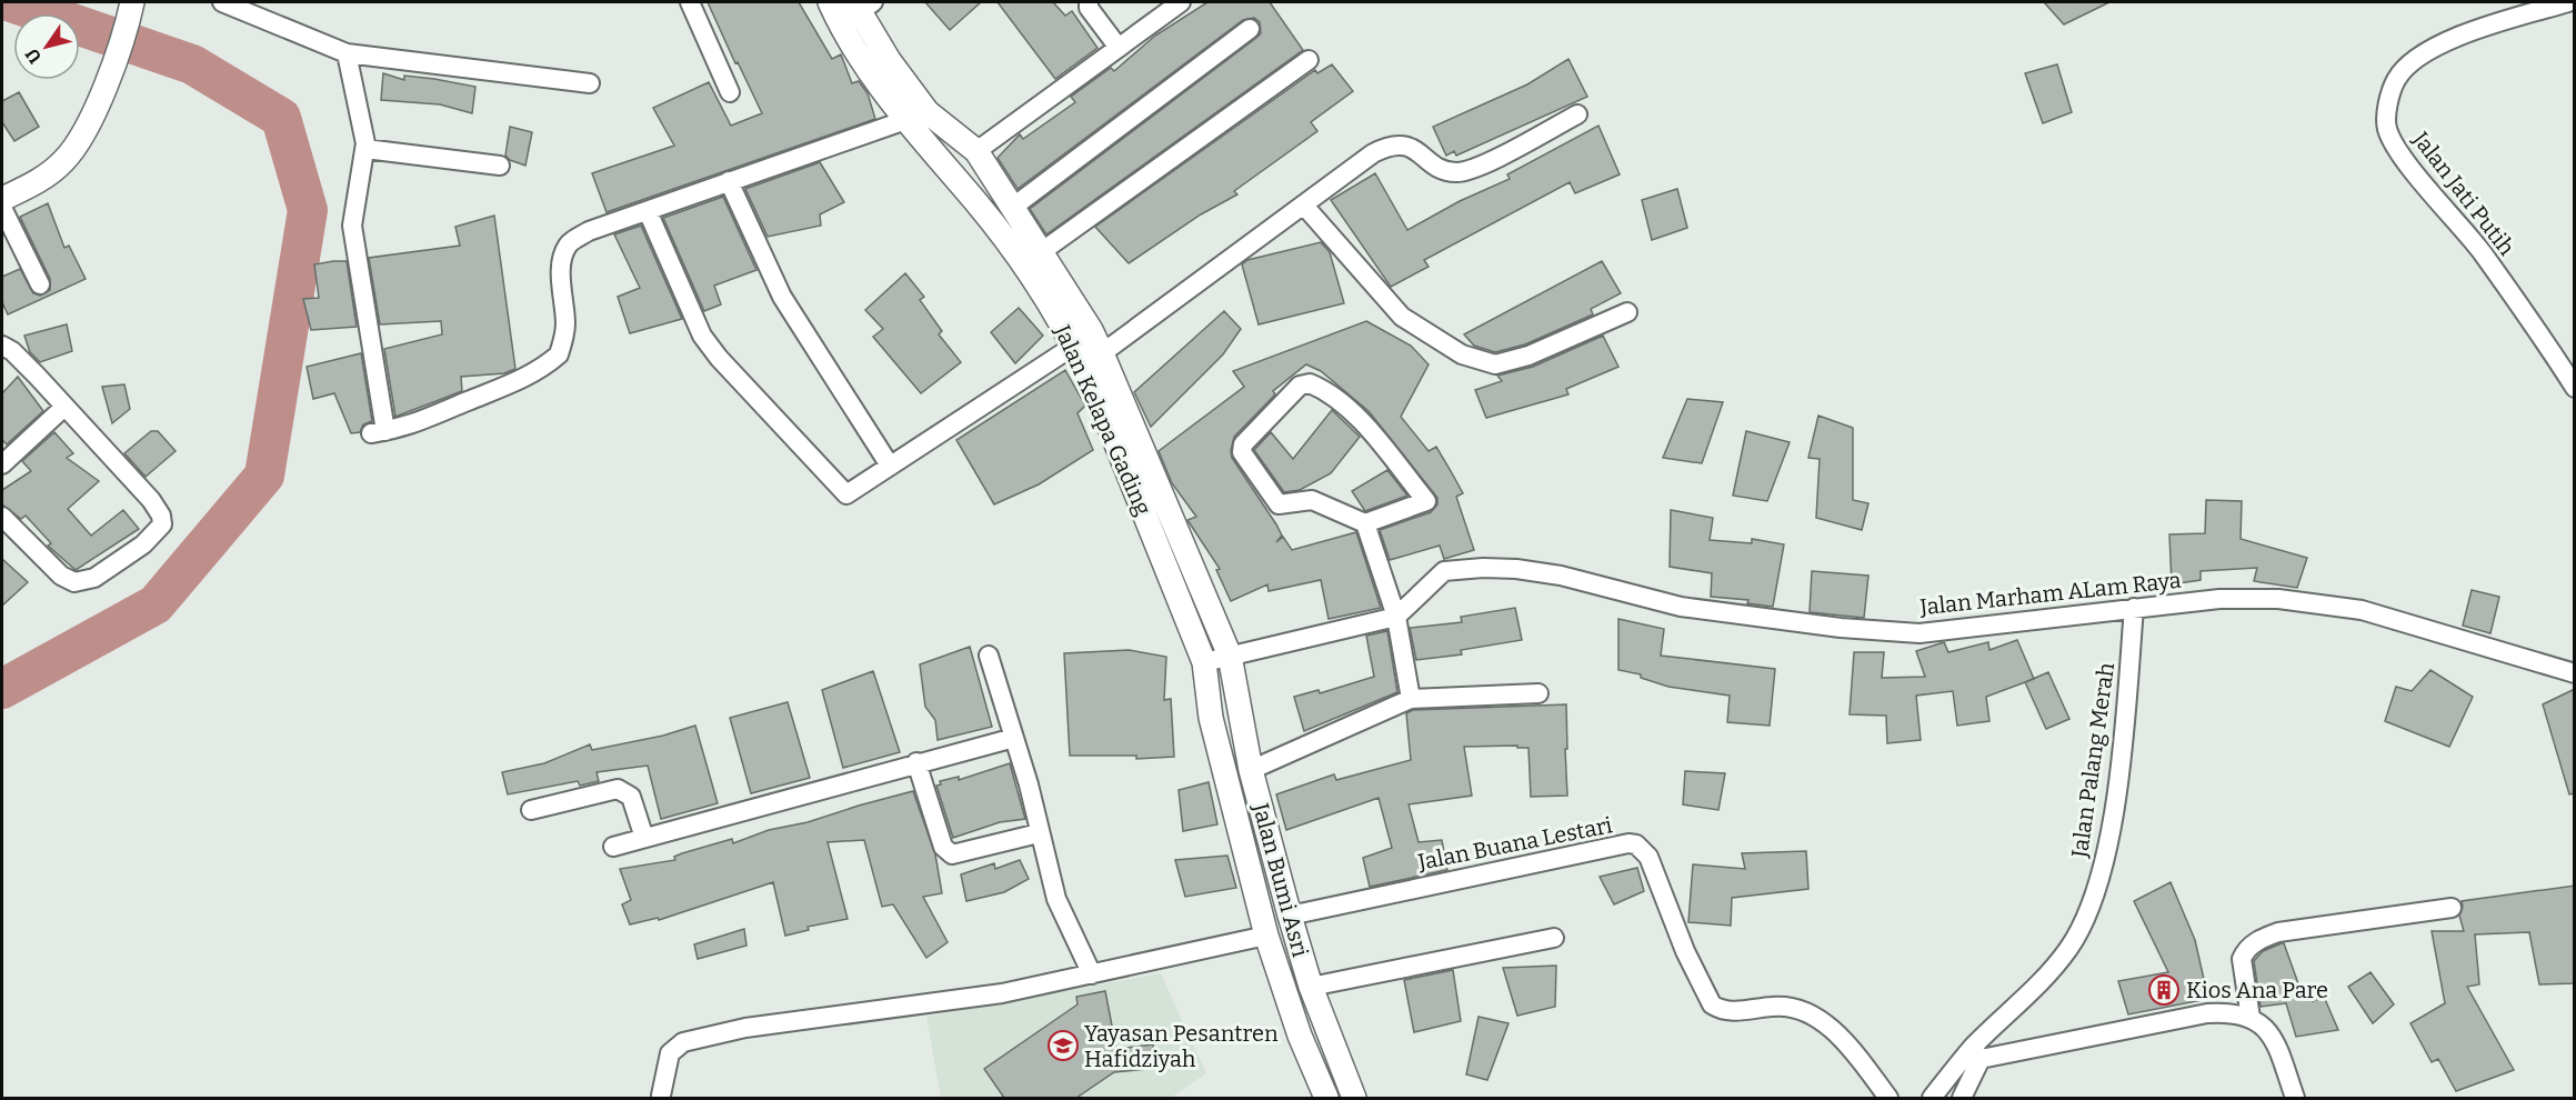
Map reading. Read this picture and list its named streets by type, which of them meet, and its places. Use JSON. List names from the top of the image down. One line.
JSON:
{"streets":{"street":["Jalan Jati Putih","Jalan Kelapa Gading","Jalan Marham ALam Raya","Jalan Palang Merah","Jalan Buana Lestari","Jalan Bumi Asri"]},"crossings":[["Jalan Kelapa Gading","Jalan Bumi Asri"],["Jalan Marham ALam Raya","Jalan Palang Merah"],["Jalan Buana Lestari","Jalan Bumi Asri"]],"places":{"building":["Kios Ana Pare"],"school or university":["Yayasan Pesantren Hafidziyah"]},"north":"bottom left"}
